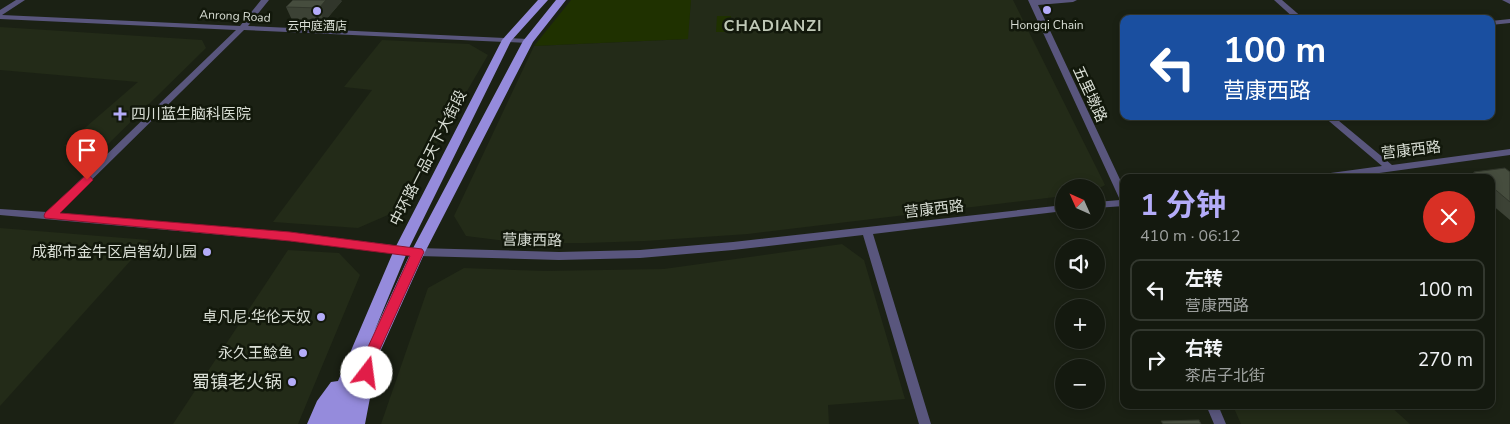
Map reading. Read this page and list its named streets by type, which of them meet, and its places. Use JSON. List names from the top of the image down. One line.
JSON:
{"streets":{"main road":["中环路一品天下大街段"],"street":["Anrong Road","五里墩路","营康西路"]},"crossings":[["Anrong Road","中环路一品天下大街段"],["营康西路","中环路一品天下大街段"]],"districts":["CHADIANZI"],"places":{"other":["Hongqi Chain","云中庭酒店","成都市金牛区启智幼儿园","卓凡尼·华伦天奴","永久王鲶鱼","蜀镇老火锅"],"health":["四川蓝生脑科医院"]},"north":"top left","page":{"turn":["100 m","营康西路"],"heading":["1 分钟","410 m · 06:12"],"map_buttons":["+","−"],"list":[{"name":"左转","note":"营康西路","value":"100 m"},{"name":"右转","note":"茶店子北街","value":"270 m"}]}}
